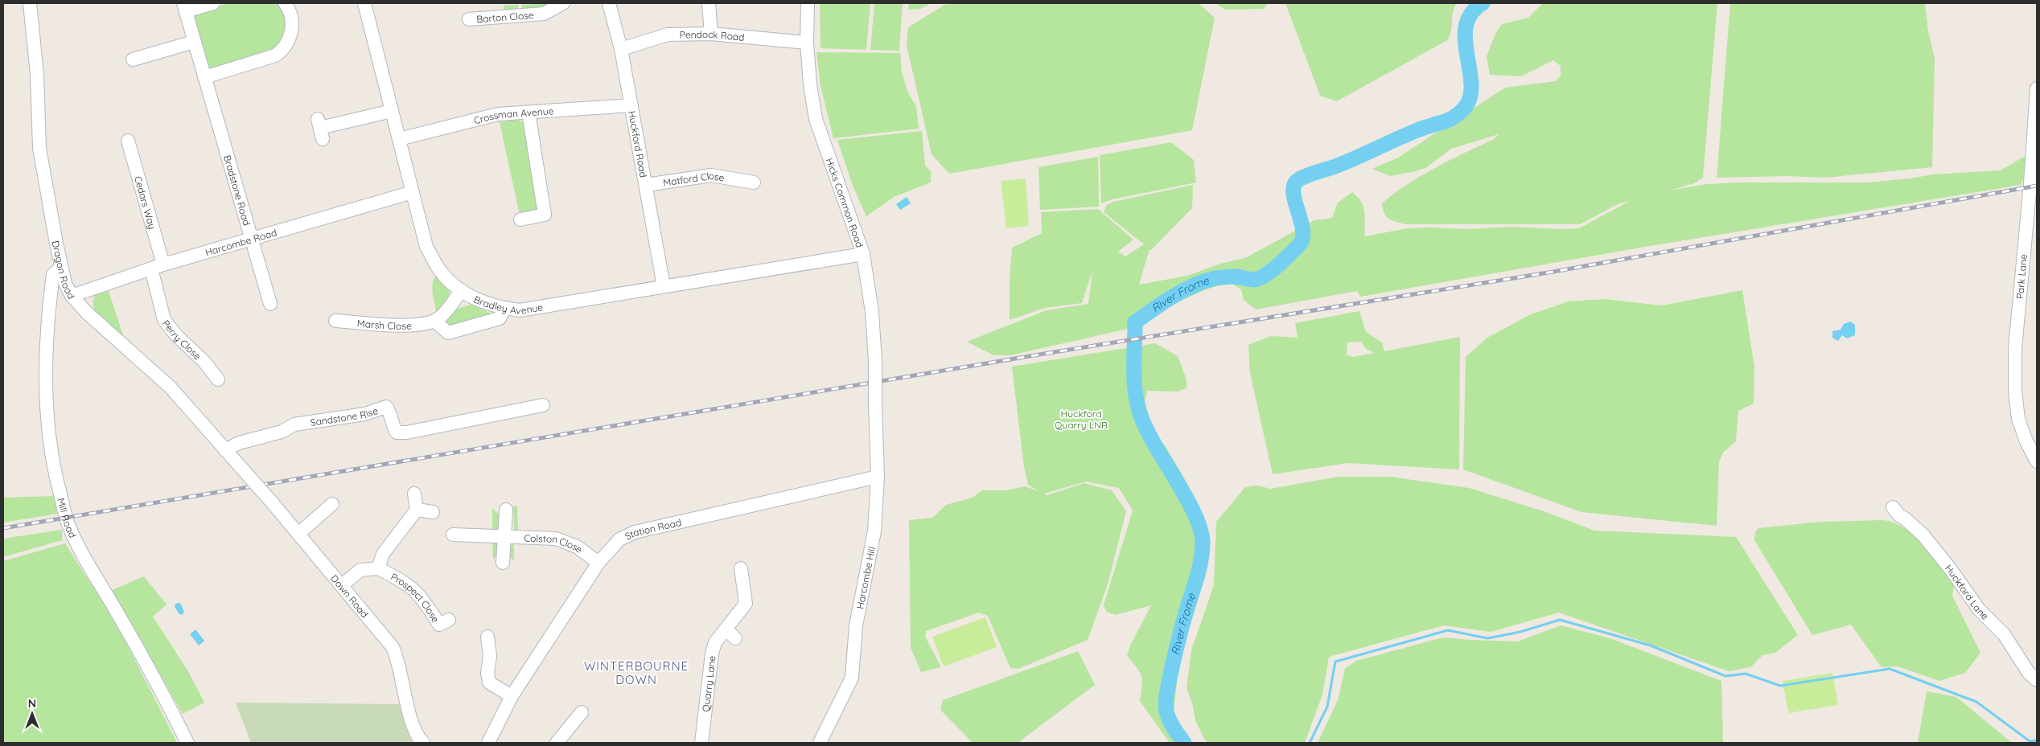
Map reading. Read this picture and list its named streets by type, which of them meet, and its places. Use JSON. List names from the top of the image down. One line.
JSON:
{"streets":{"street":["Barton Close","Pendock Road","Crossman Avenue","Huckford Road","Matford Close","Bradstone Road","Cedars Way","Hicks Common Road","Harcombe Road","Dragon Road","Park Lane","Bradley Avenue","Marsh Close","Perry Close","Sandstone Rise","Mill Road","Station Road","Colston Close","Harcombe Hill","Huckford Lane","Down Road","Prospect Close","Quarry Lane"]},"crossings":[["Pendock Road","Huckford Road"],["Pendock Road","Hicks Common Road"],["Crossman Avenue","Huckford Road"],["Crossman Avenue","Bradley Avenue"],["Huckford Road","Matford Close"],["Huckford Road","Bradley Avenue"],["Bradstone Road","Harcombe Road"],["Cedars Way","Harcombe Road"],["Cedars Way","Perry Close"],["Hicks Common Road","Bradley Avenue"],["Hicks Common Road","Harcombe Hill"],["Harcombe Road","Dragon Road"],["Harcombe Road","Bradley Avenue"],["Harcombe Road","Perry Close"],["Dragon Road","Sandstone Rise"],["Dragon Road","Mill Road"],["Dragon Road","Down Road"],["Station Road","Colston Close"],["Station Road","Harcombe Hill"],["Down Road","Prospect Close"]],"districts":["WINTERBOURNE DOWN"],"water":["River Frome"],"parks":["Huckford Quarry LNR"],"north":"top"}
